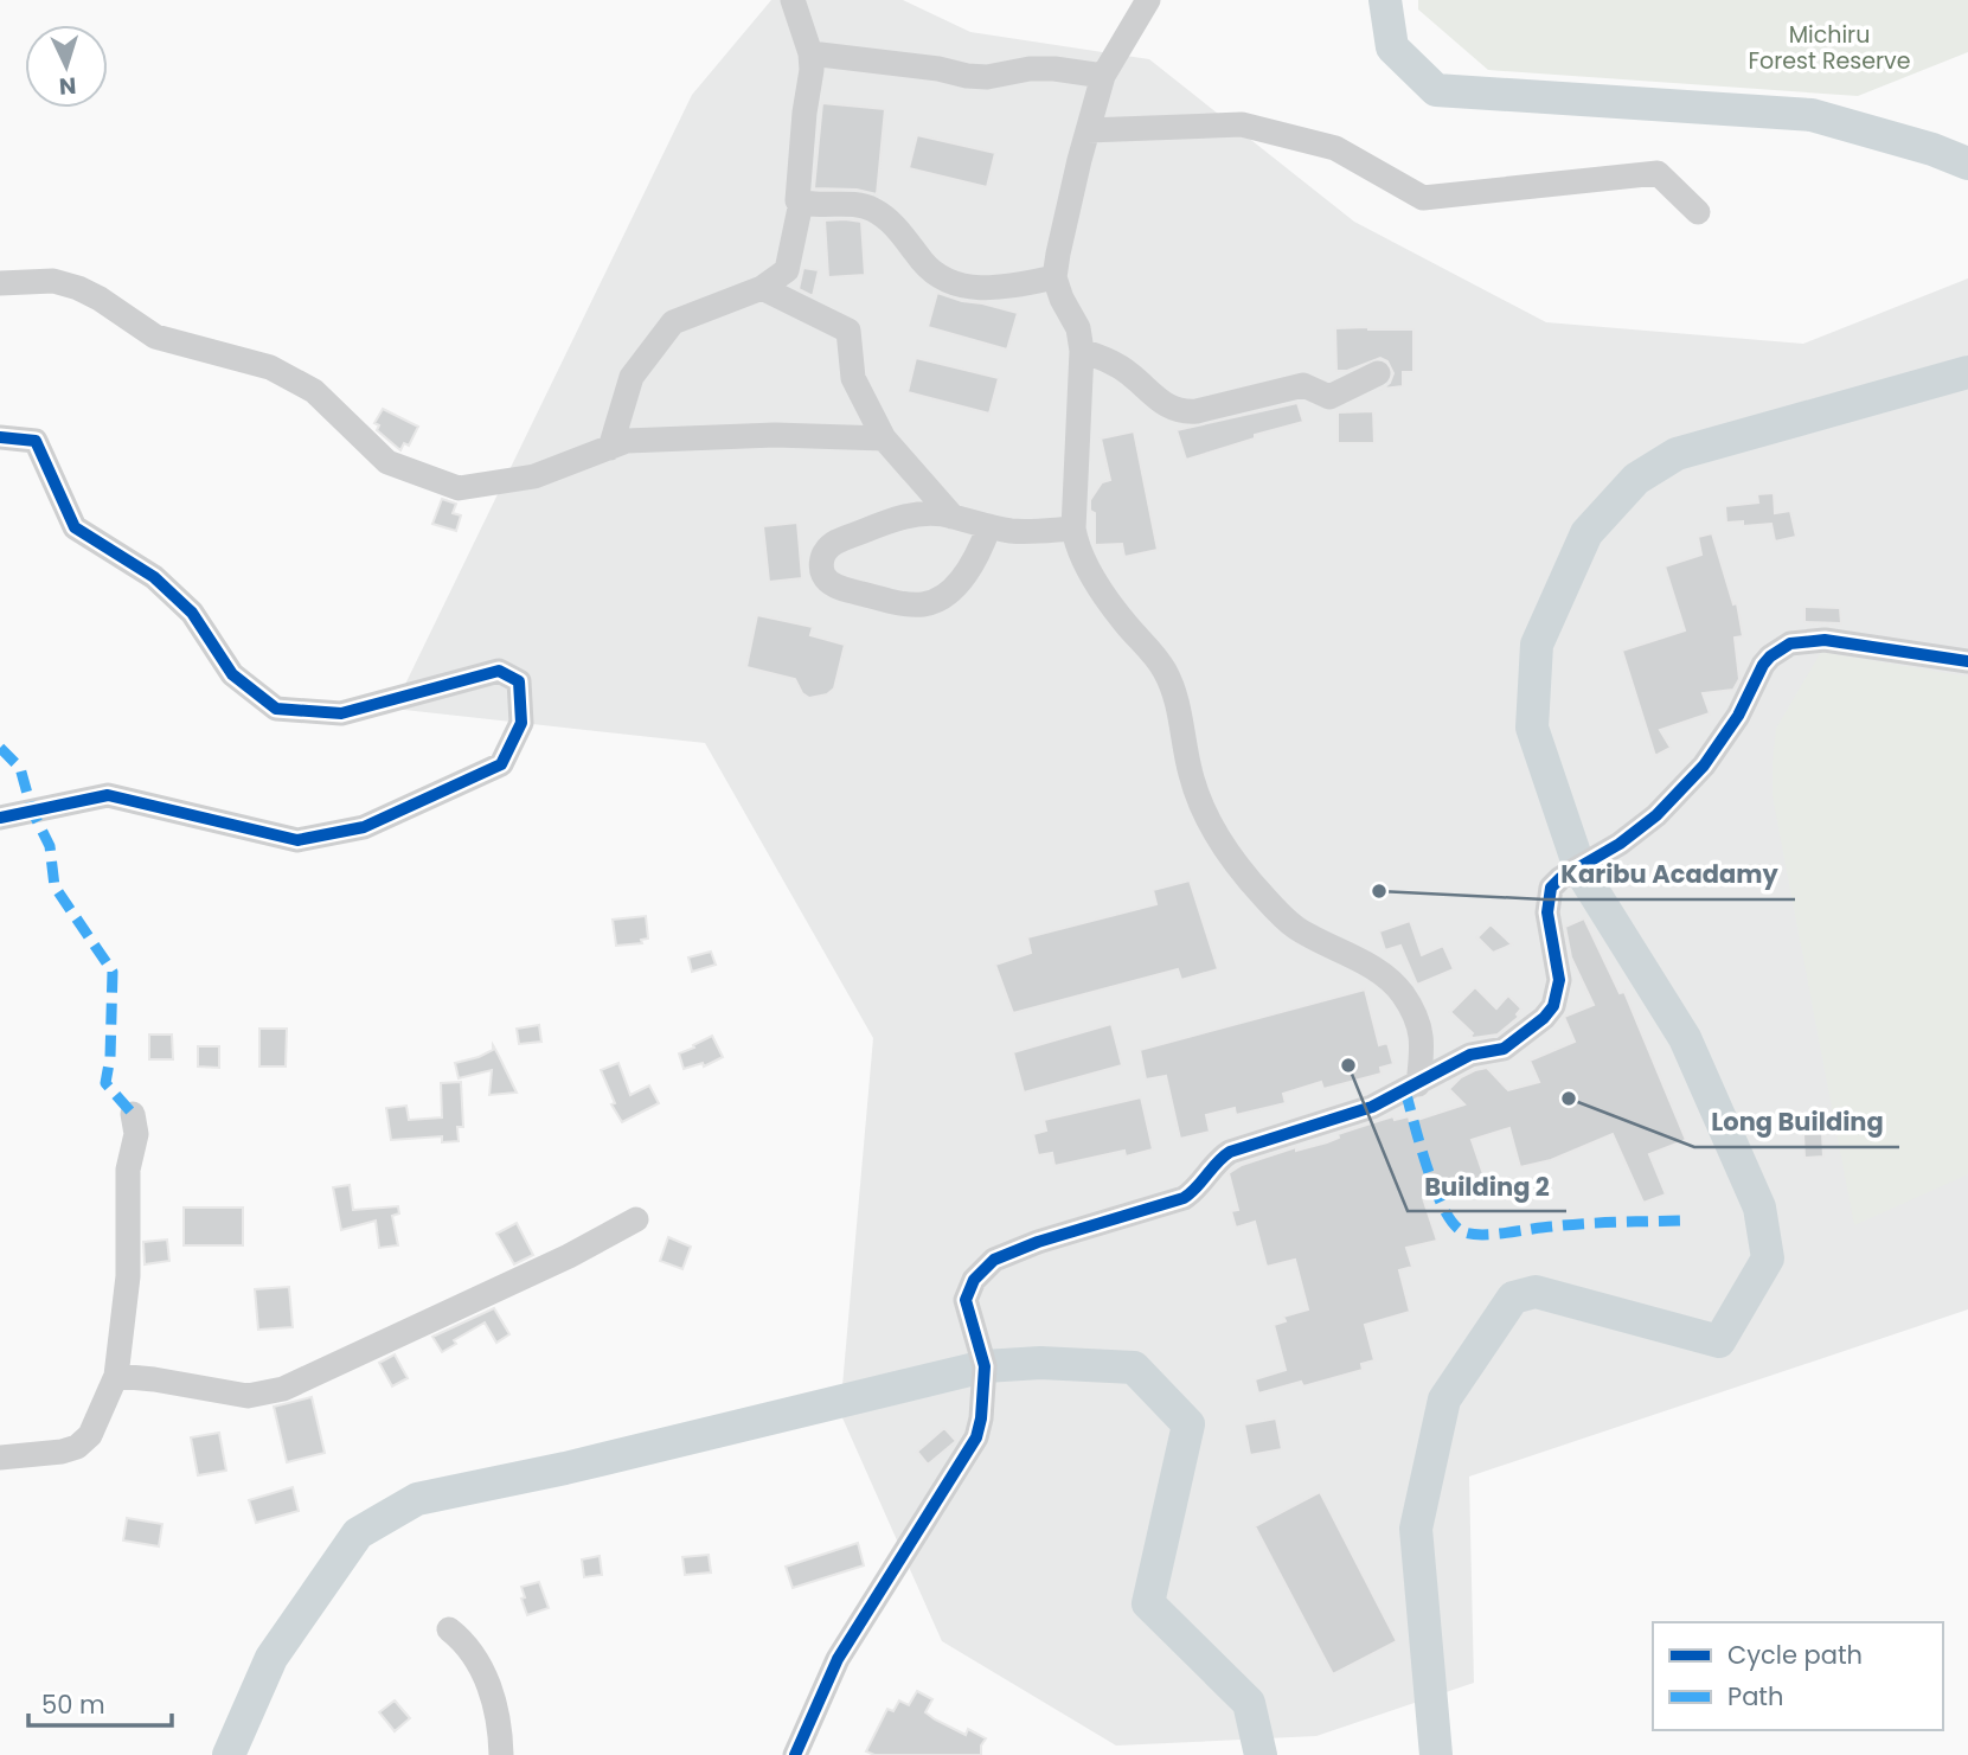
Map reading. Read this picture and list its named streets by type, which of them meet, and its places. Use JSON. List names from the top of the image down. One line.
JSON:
{"parks":["Michiru Forest Reserve"],"places":["Karibu Acadamy","Building 2","Long Building"],"legend":["Cycle path","Path"],"scale_bar":"50 m","north":"bottom"}
